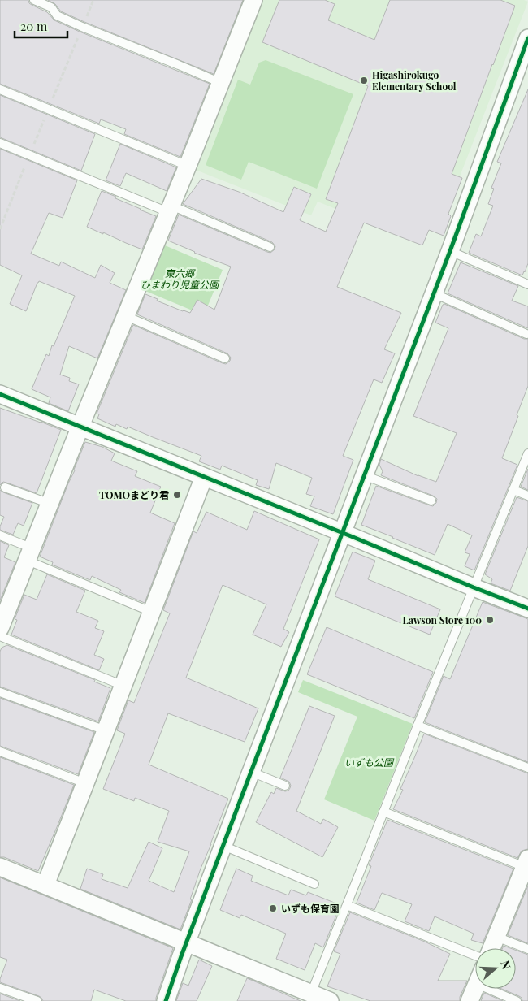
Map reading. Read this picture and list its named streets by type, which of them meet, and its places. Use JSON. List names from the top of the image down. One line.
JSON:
{"parks":["東六郷 ひまわり児童公園","いずも公園"],"places":["Higashirokugō Elementary School","TOMOまどり君","Lawson Store 100","いずも保育園"],"scale_bar":"20 m","north":"right"}
